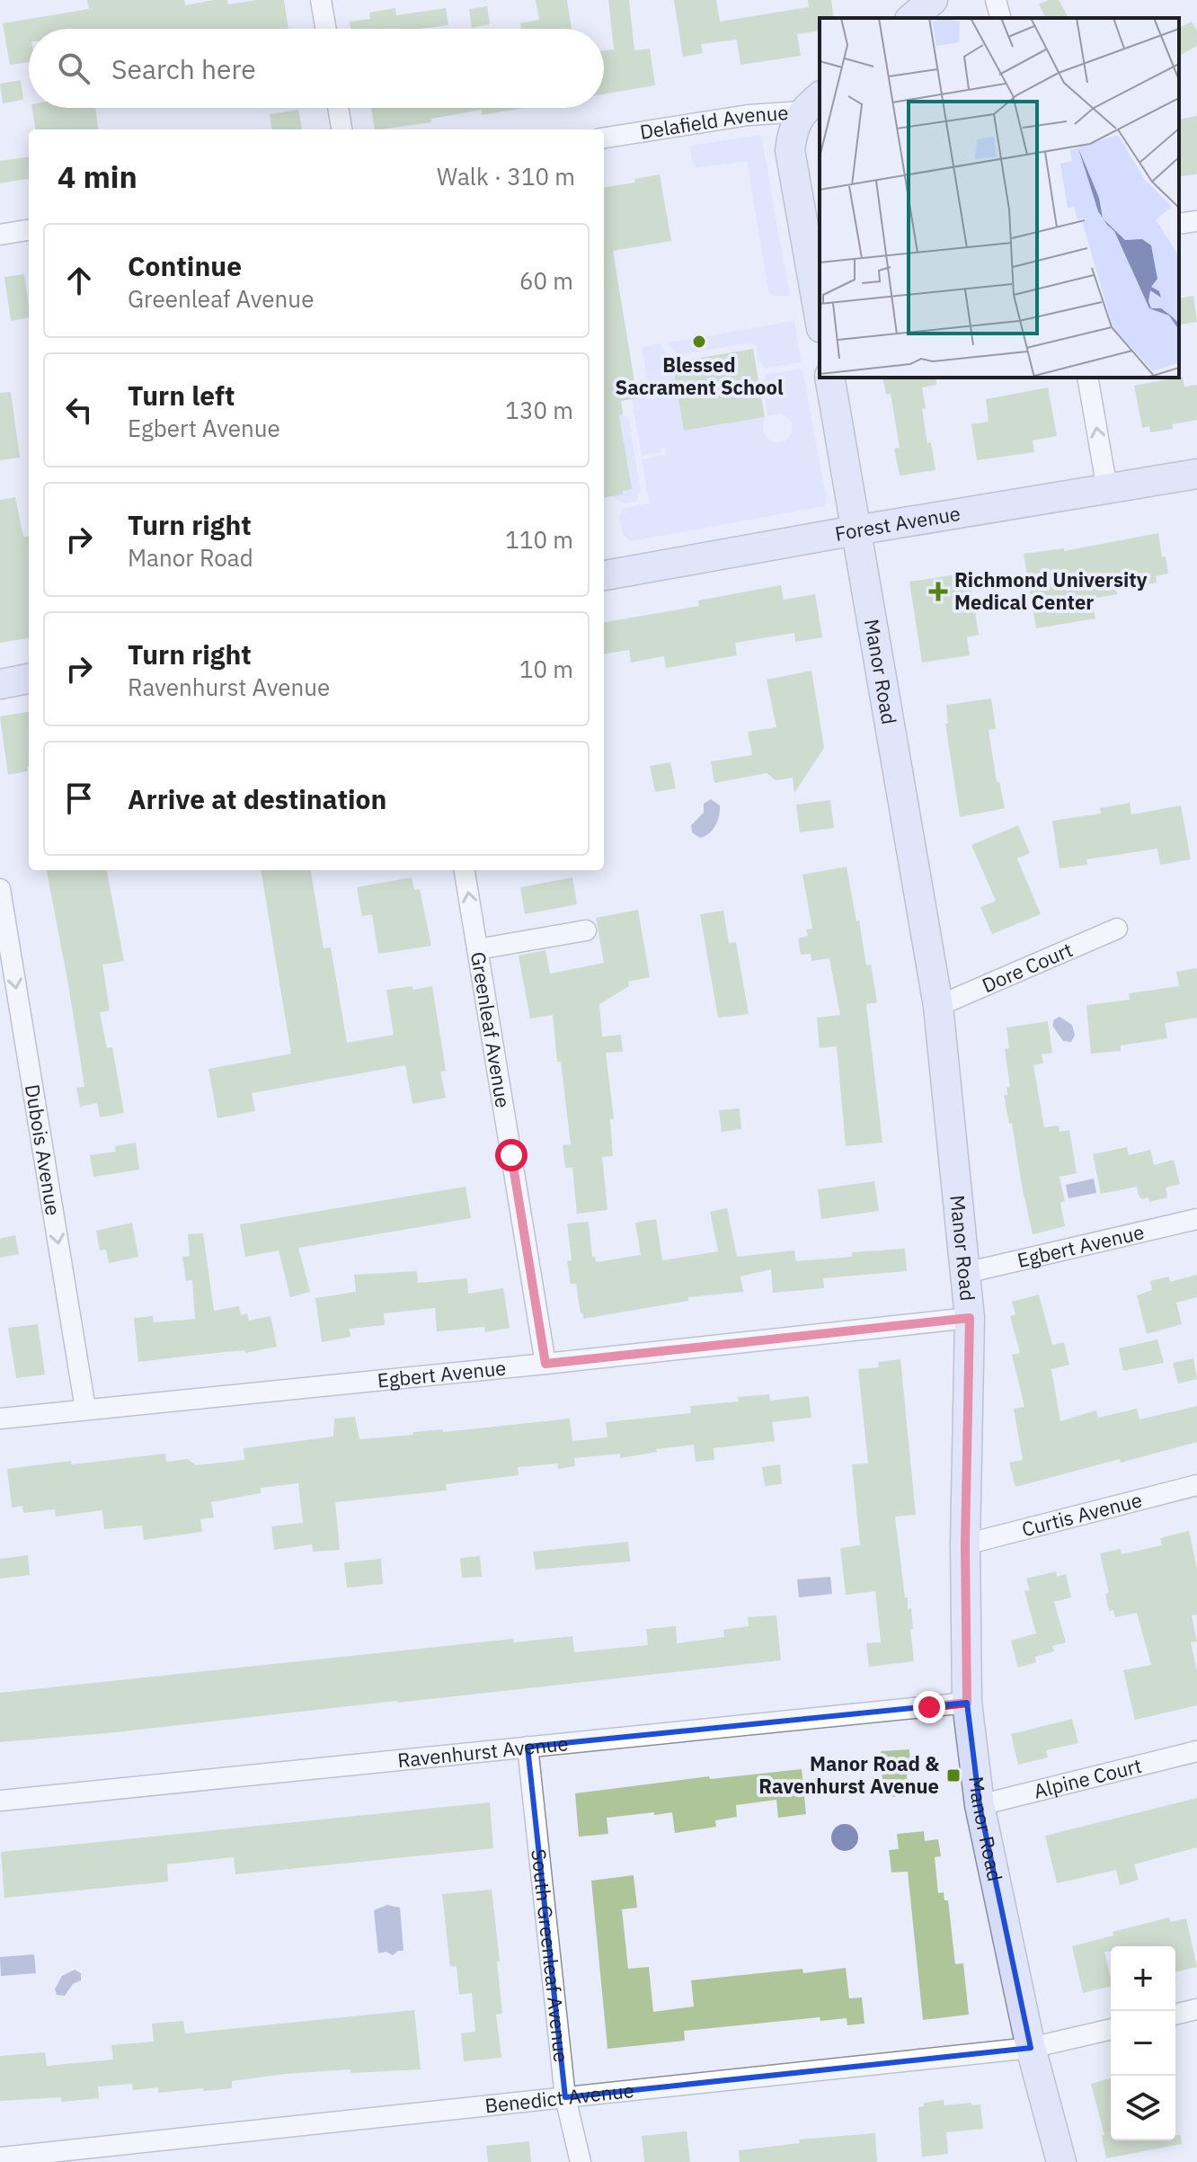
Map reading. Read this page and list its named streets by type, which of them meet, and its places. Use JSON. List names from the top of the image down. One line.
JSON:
{"streets":{"street":["Delafield Avenue","Forest Avenue","Manor Road","Dore Court","Greenleaf Avenue","Dubois Avenue","Egbert Avenue","Curtis Avenue","Ravenhurst Avenue","Alpine Court","South Greenleaf Avenue","Benedict Avenue"]},"crossings":[["Forest Avenue","Manor Road"],["Manor Road","Dore Court"],["Manor Road","Egbert Avenue"],["Manor Road","Curtis Avenue"],["Manor Road","Ravenhurst Avenue"],["Manor Road","Alpine Court"],["Manor Road","Benedict Avenue"],["Greenleaf Avenue","Egbert Avenue"],["Dubois Avenue","Egbert Avenue"],["Ravenhurst Avenue","South Greenleaf Avenue"],["South Greenleaf Avenue","Benedict Avenue"]],"one_way":["Dubois Avenue"],"places":{"other":["Blessed Sacrament School"],"health":["Richmond University Medical Center"],"transit":["Manor Road & Ravenhurst Avenue"]},"page":{"search":"Search here","heading":["4 min","Walk · 310 m"],"list":[["Continue","Greenleaf Avenue","60 m"],["Turn left","Egbert Avenue","130 m"],["Turn right","Manor Road","110 m"],["Turn right","Ravenhurst Avenue","10 m"],"Arrive at destination"],"map_buttons":["+","−"]}}
